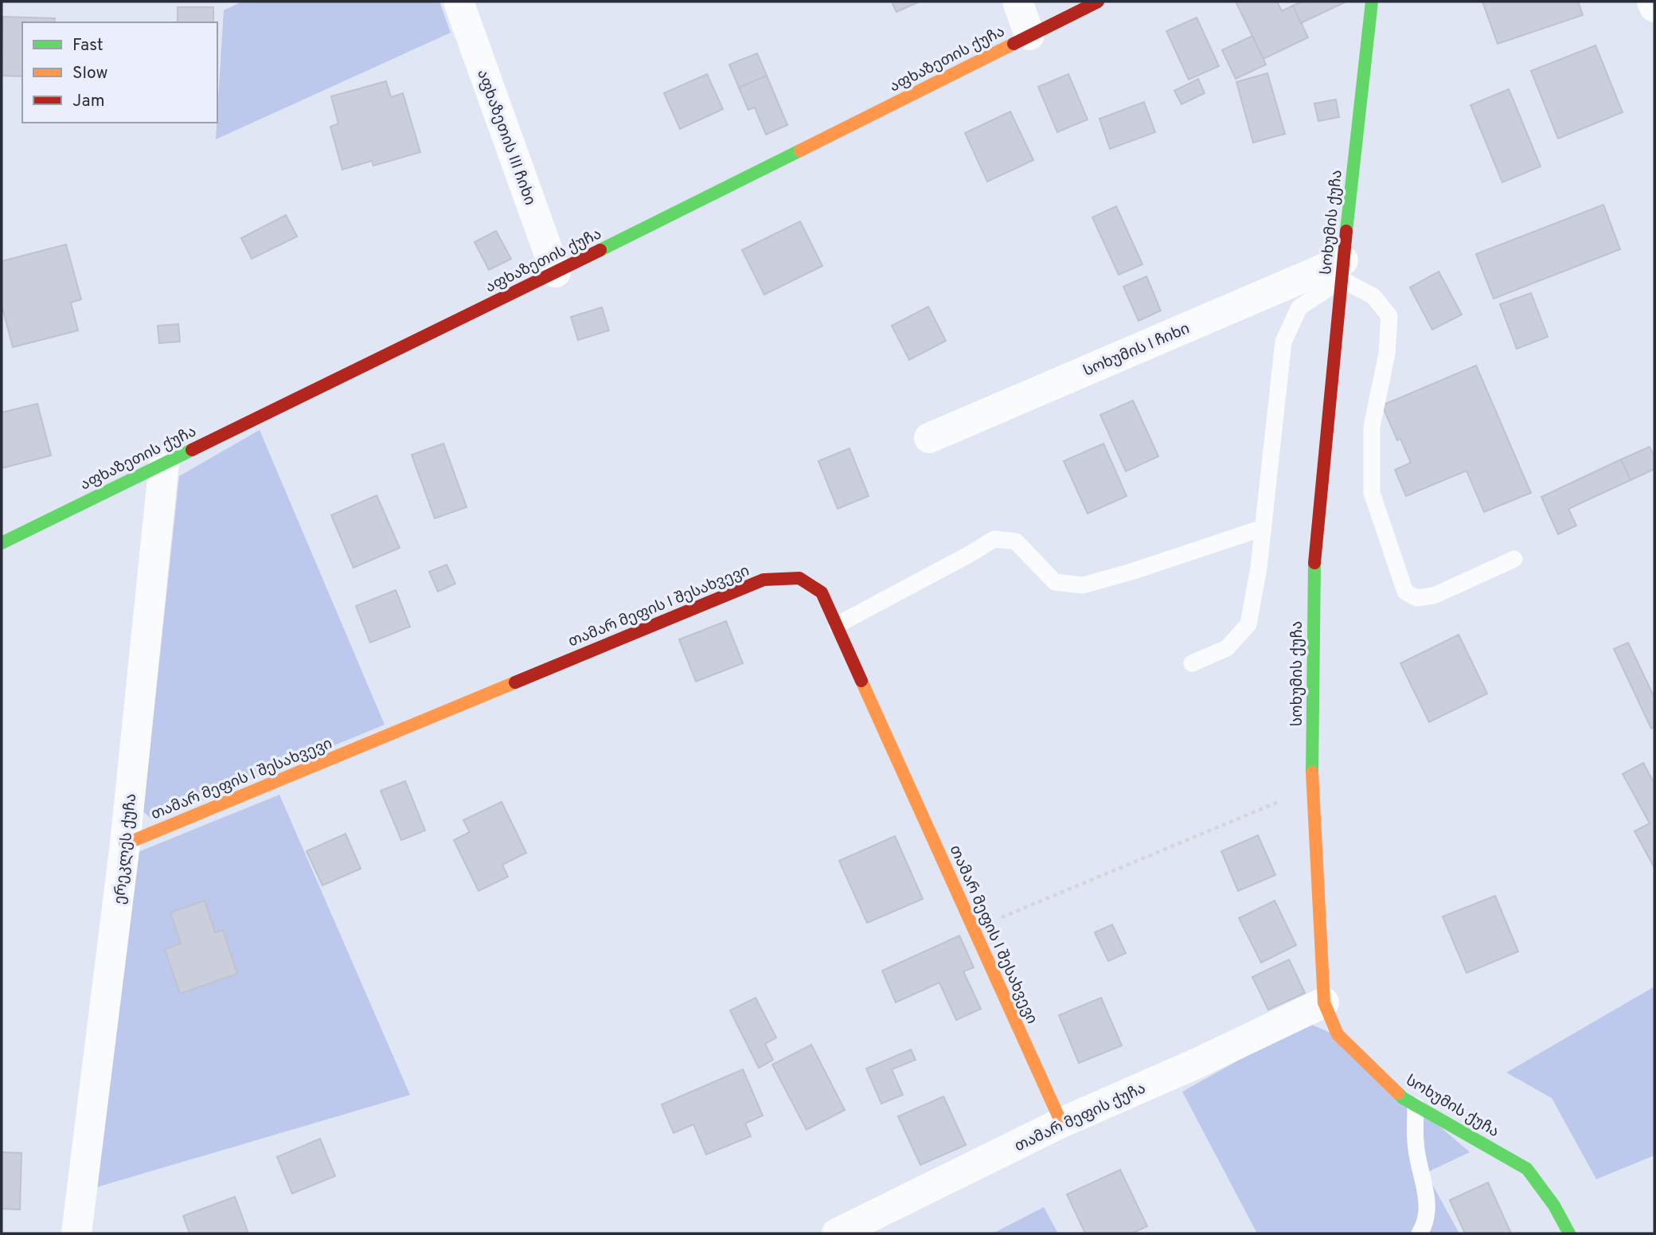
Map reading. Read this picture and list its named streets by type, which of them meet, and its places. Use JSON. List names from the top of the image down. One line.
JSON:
{"streets":{"street":["აფხაზეთის ქუჩა","აფხაზეთის III ჩიხი","სოხუმის ქუჩა","სოხუმის I ჩიხი","თამარ მეფის I შესახვევი","ერეკლეს ქუჩა","თამარ მეფის ქუჩა"]},"crossings":[["აფხაზეთის ქუჩა","აფხაზეთის III ჩიხი"],["აფხაზეთის ქუჩა","ერეკლეს ქუჩა"],["სოხუმის ქუჩა","სოხუმის I ჩიხი"],["სოხუმის ქუჩა","თამარ მეფის ქუჩა"],["თამარ მეფის I შესახვევი","ერეკლეს ქუჩა"],["თამარ მეფის I შესახვევი","თამარ მეფის ქუჩა"]],"legend":["Fast","Slow","Jam"]}
